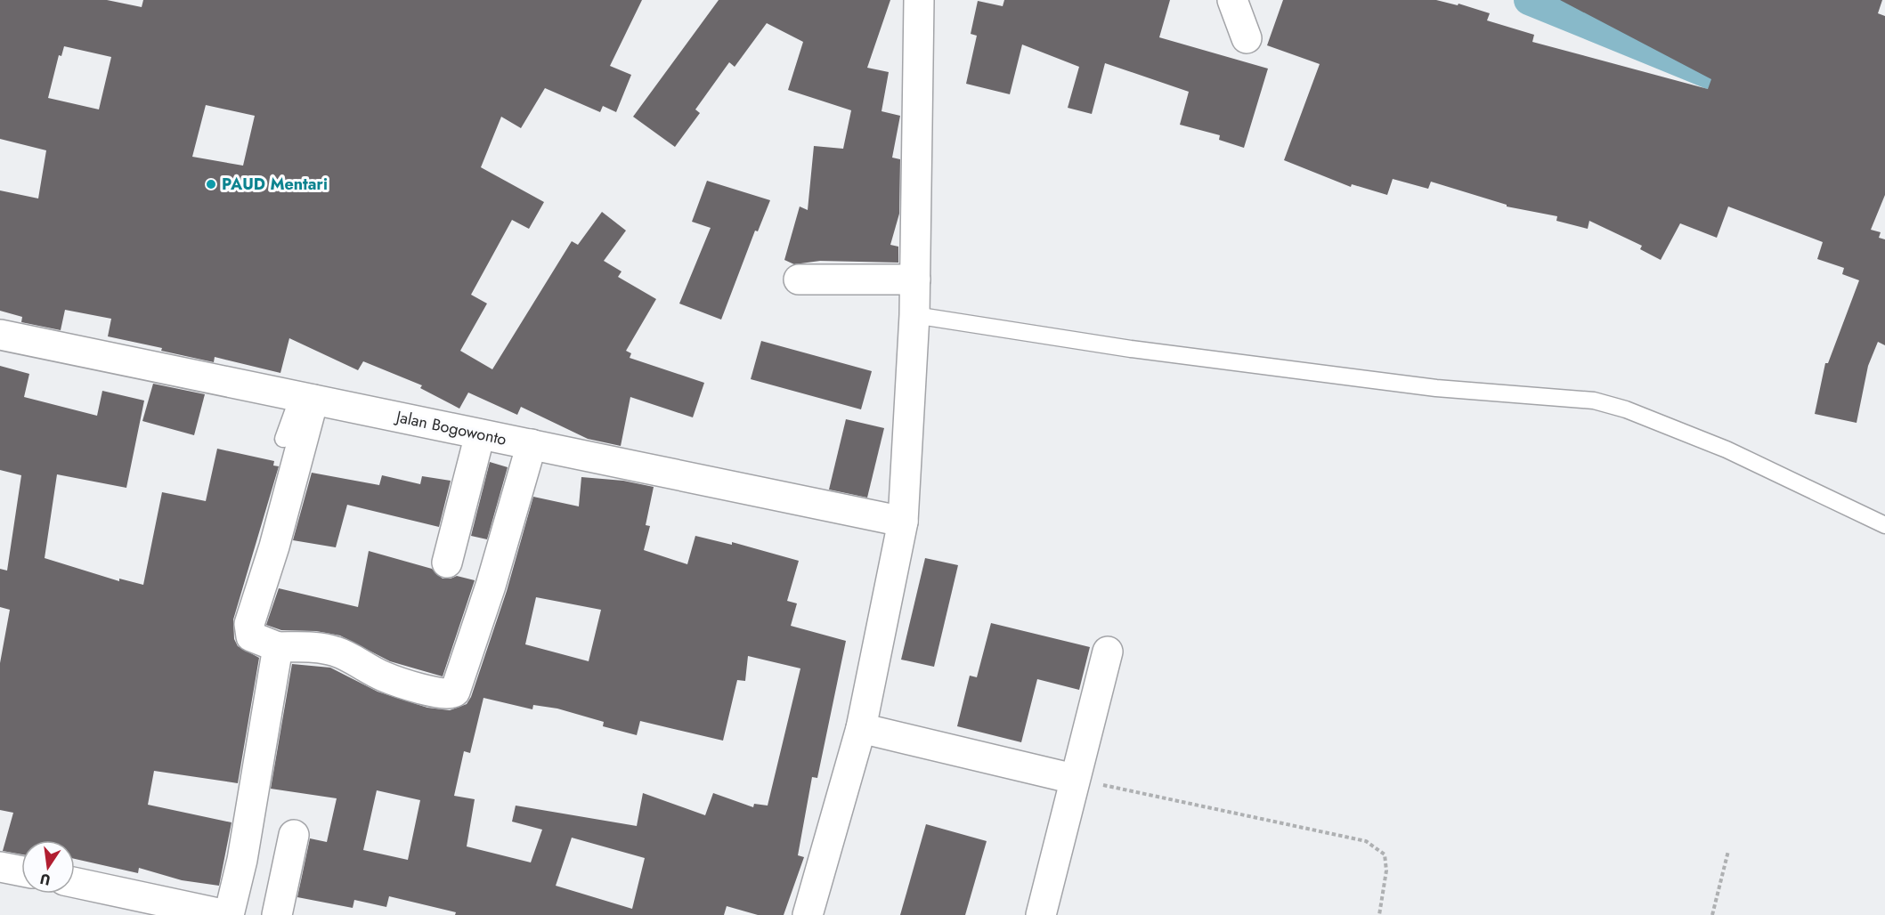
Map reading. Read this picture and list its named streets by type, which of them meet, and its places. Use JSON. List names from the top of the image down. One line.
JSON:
{"streets":{"street":["Jalan Bogowonto"]},"places":["PAUD Mentari"],"north":"bottom"}
